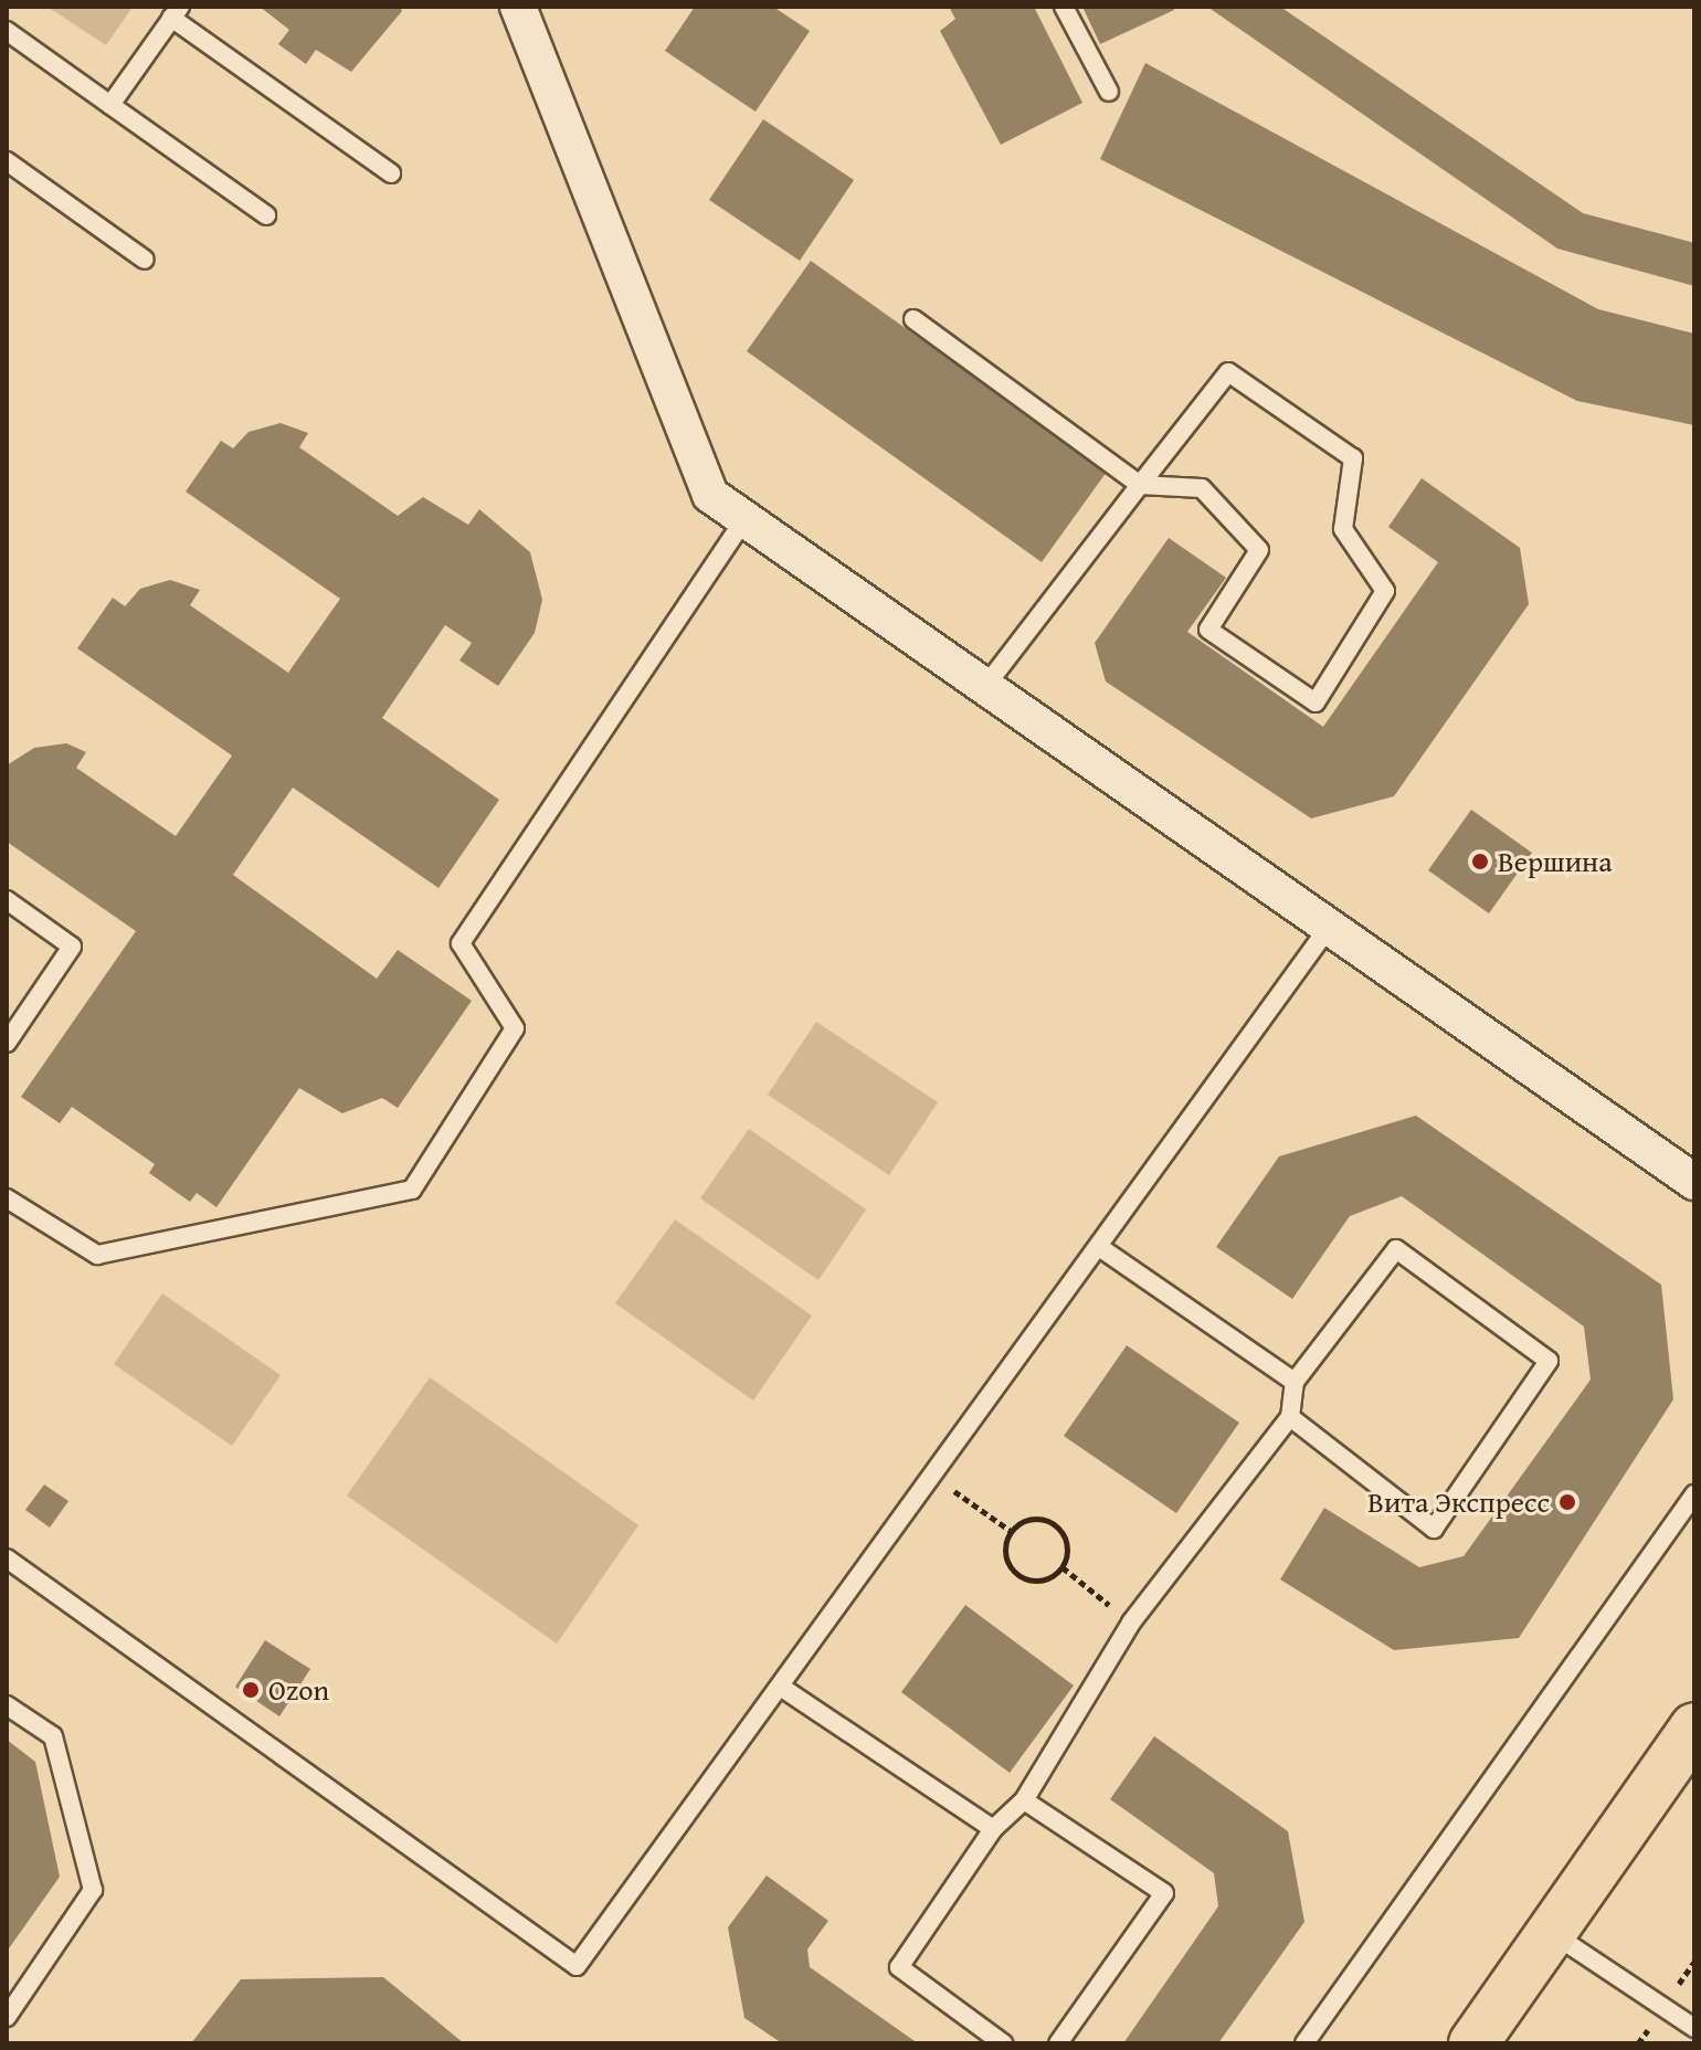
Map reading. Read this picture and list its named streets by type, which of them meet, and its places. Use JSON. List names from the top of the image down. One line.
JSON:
{"places":["Вершина","Вита Экспресс","Ozon"]}
